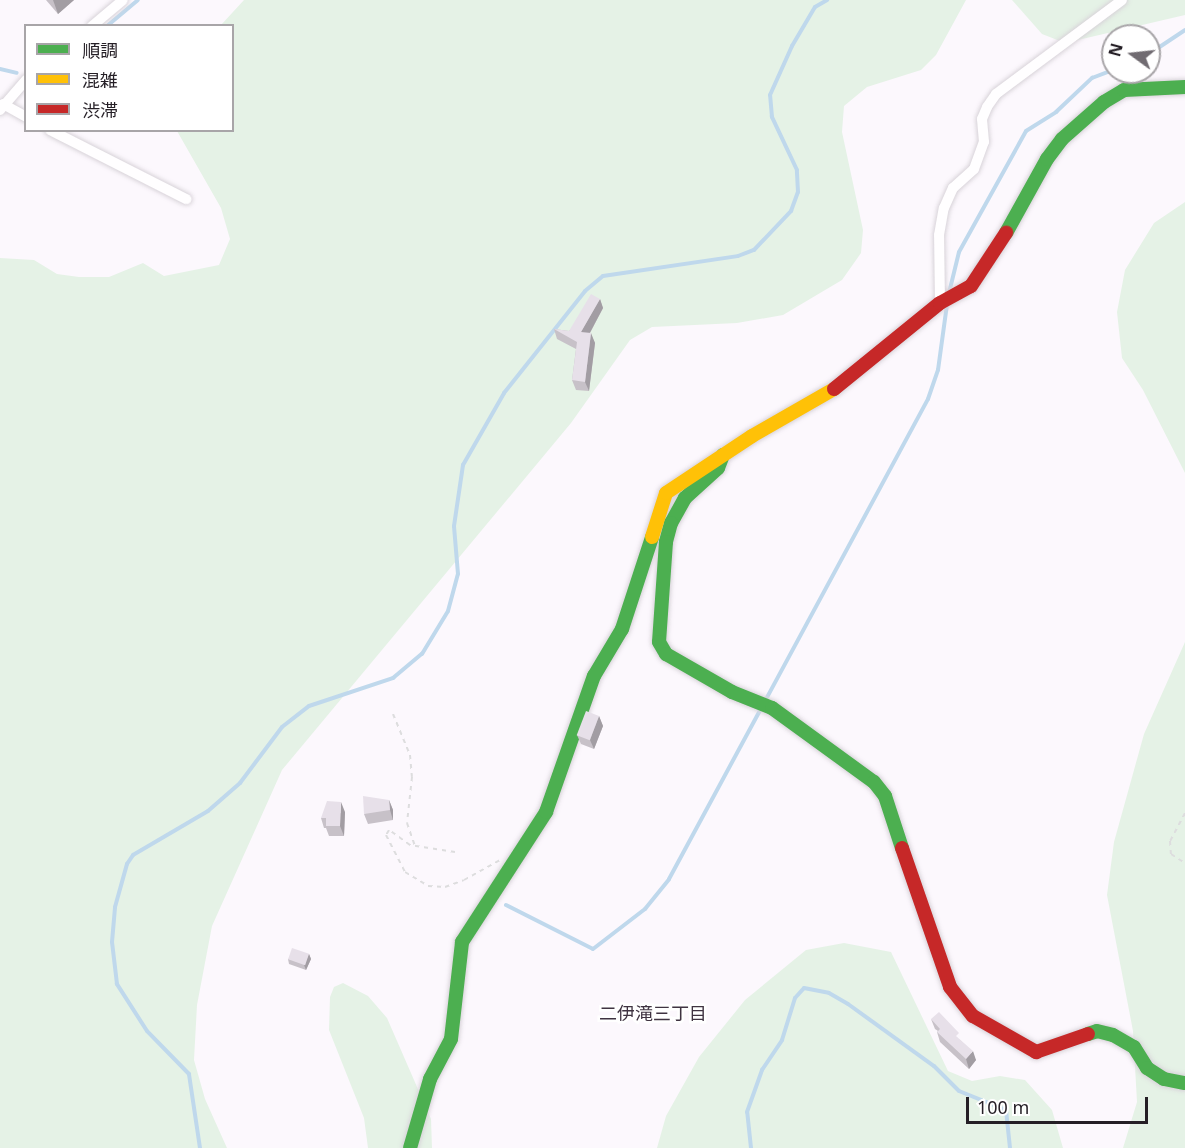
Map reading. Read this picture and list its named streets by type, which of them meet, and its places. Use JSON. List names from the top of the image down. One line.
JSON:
{"districts":["二伊滝三丁目"],"legend":["順調","混雑","渋滞"],"scale_bar":"100 m","north":"left"}
